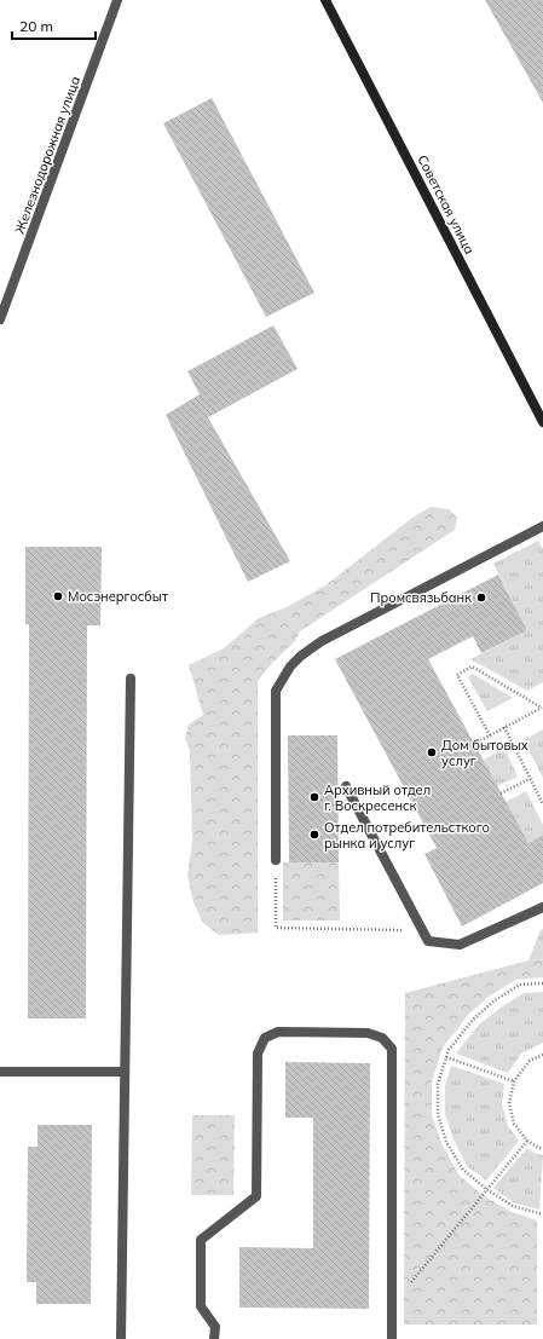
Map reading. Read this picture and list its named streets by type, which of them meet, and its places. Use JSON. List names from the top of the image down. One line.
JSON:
{"streets":{"street":["Железнодорожная улица","Советская улица"]},"places":["Мосэнергосбыт","Промсвязьбанк","Дом бытовых услуг","Архивный отдел г. Воскресенск","Отдел потребительсткого рынка и услуг"],"scale_bar":"20 m"}
